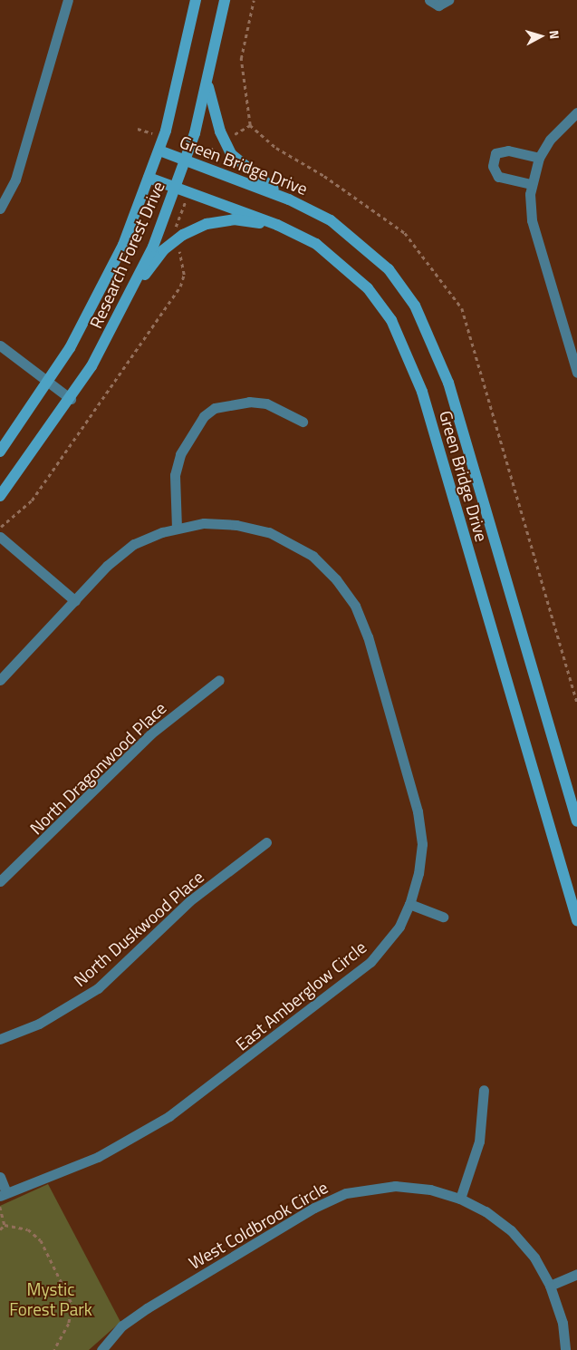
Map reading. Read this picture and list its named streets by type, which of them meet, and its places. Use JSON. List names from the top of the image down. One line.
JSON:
{"streets":{"main road":["Green Bridge Drive","Research Forest Drive"],"street":["North Dragonwood Place","North Duskwood Place","East Amberglow Circle","West Coldbrook Circle"]},"crossings":[["Green Bridge Drive","Research Forest Drive"]],"parks":["Mystic Forest Park"],"north":"right"}
